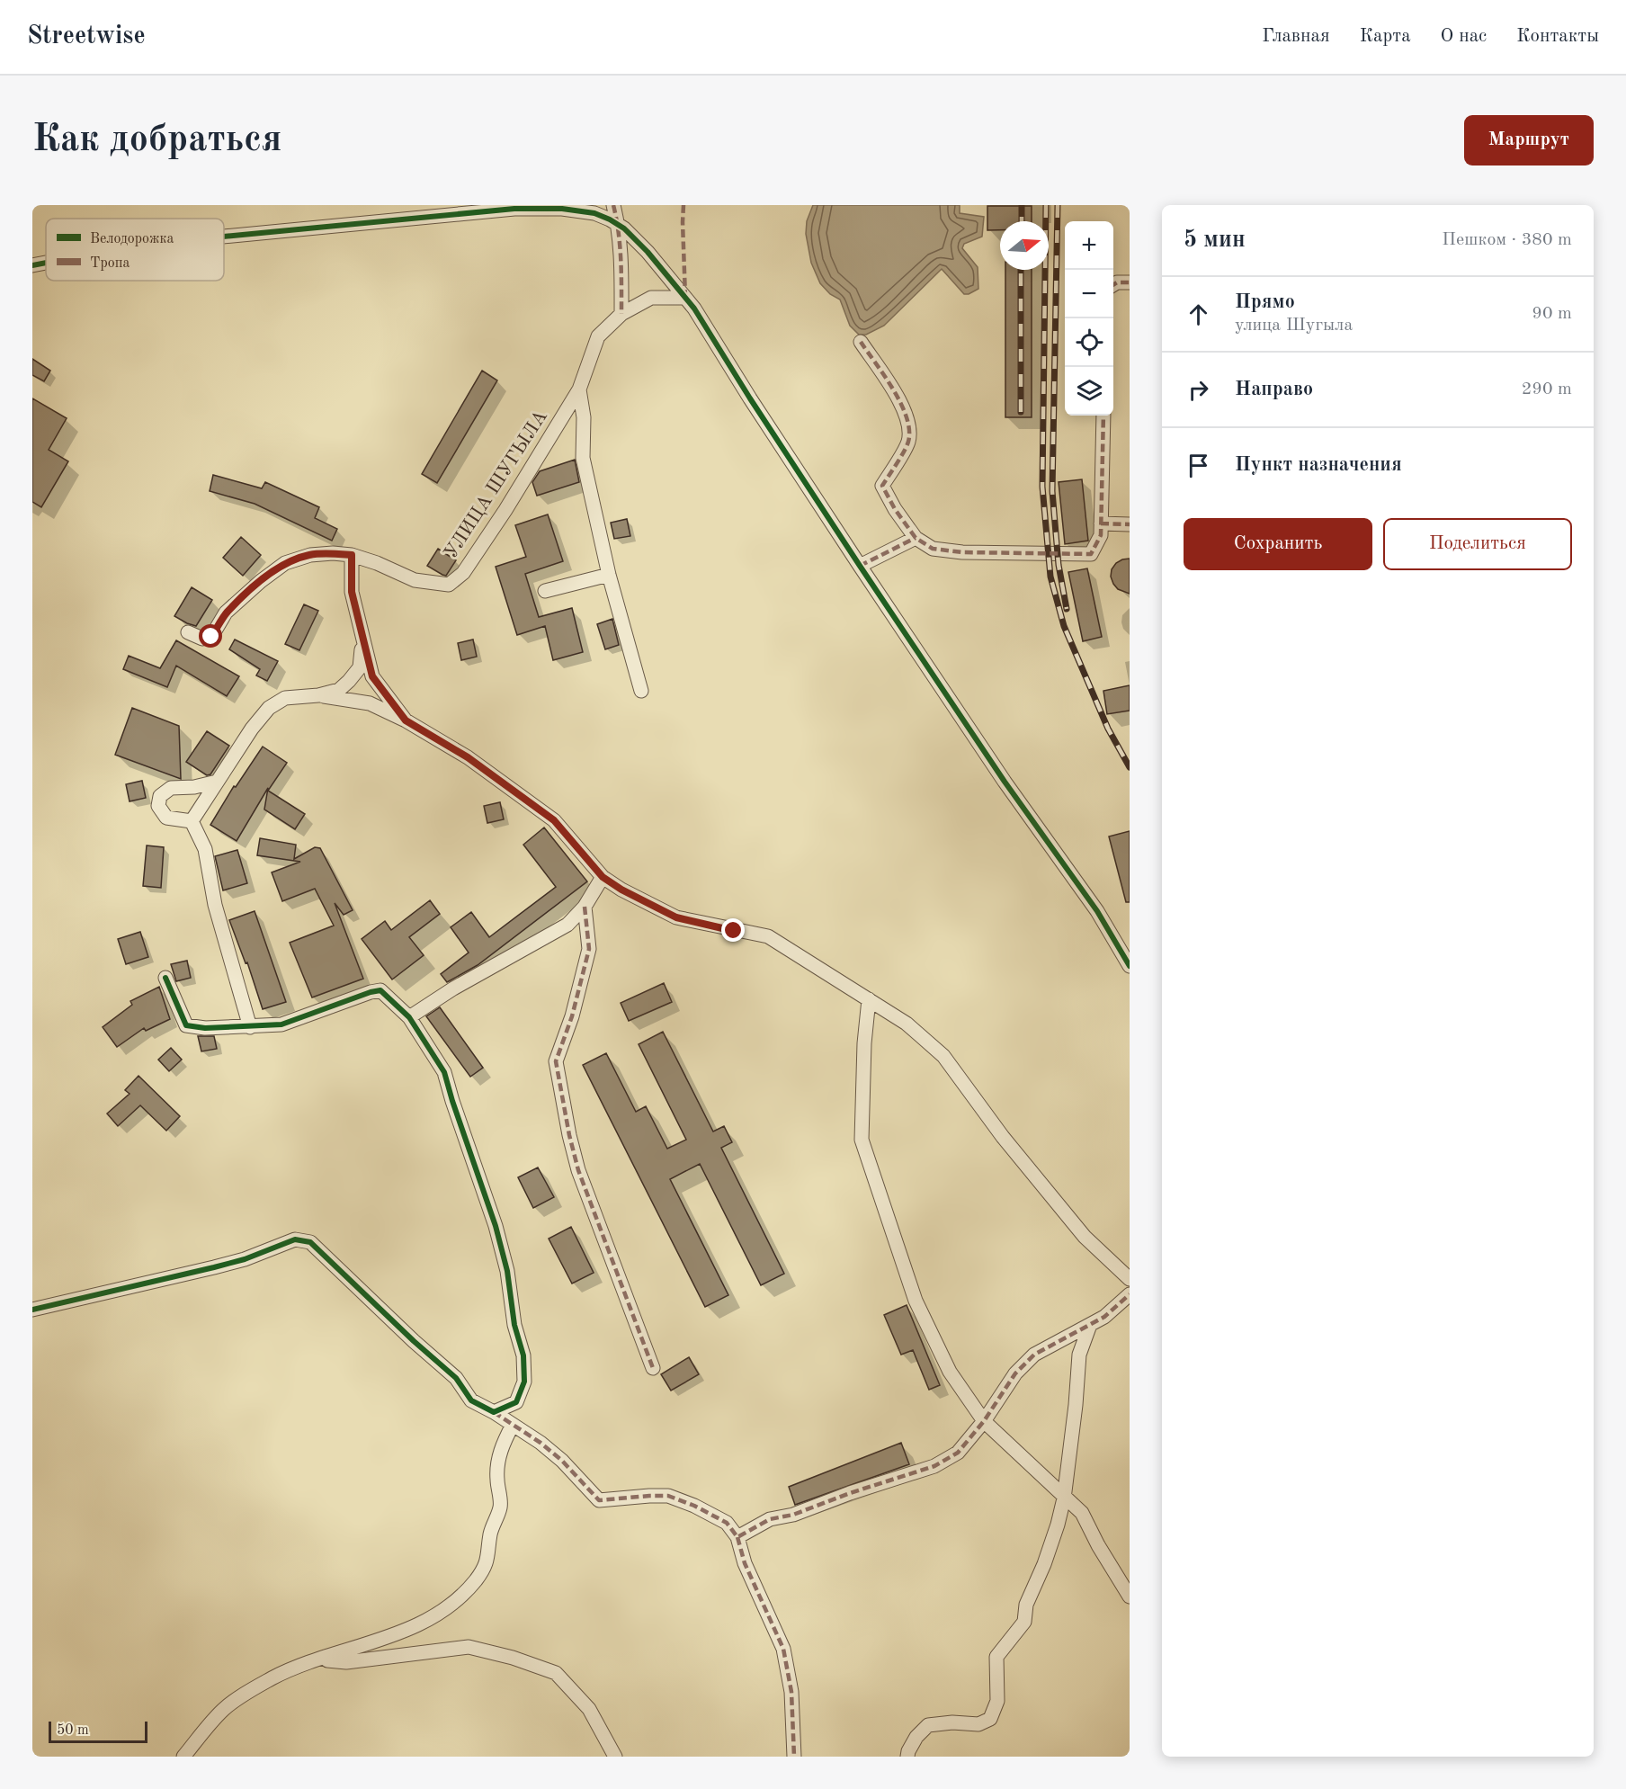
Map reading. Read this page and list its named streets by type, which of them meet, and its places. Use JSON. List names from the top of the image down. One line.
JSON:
{"streets":{"street":["УЛИЦА ШУГЫЛА"]},"legend":["Велодорожка","Тропа"],"scale_bar":"50 m","north":"right","page":{"header":"Streetwise","nav":["Главная","Карта","О нас","Контакты"],"buttons":["Маршрут",["Сохранить","Поделиться"]],"title":"Как добраться","heading":["5 мин","Пешком · 380 m"],"map_buttons":["+","−"],"list":[["Прямо","улица Шугыла","90 m"],["Направо","290 m"],"Пункт назначения"],"scale":"50 m"}}
